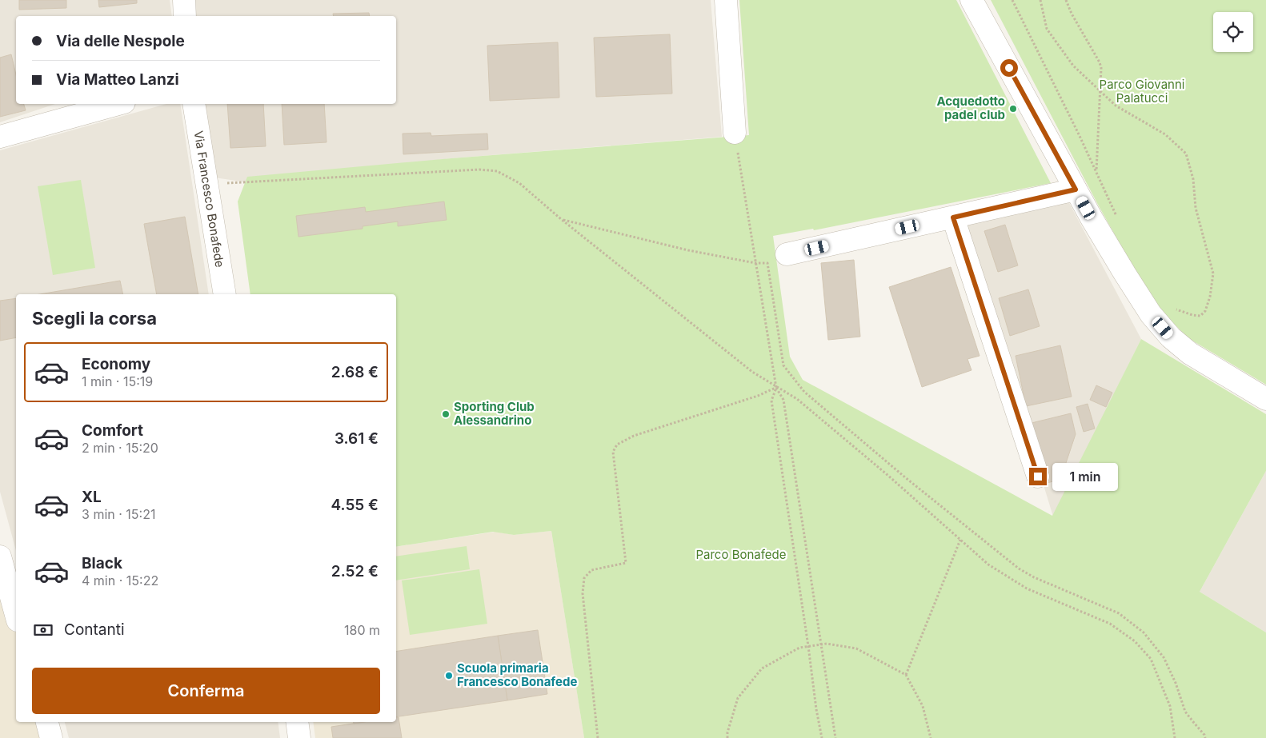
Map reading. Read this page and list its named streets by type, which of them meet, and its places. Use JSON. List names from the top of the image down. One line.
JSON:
{"streets":{"street":["Via Francesco Bonafede"]},"parks":["Parco Giovanni Palatucci","Parco Bonafede"],"places":["Acquedotto padel club","Sporting Club Alessandrino","Scuola primaria Francesco Bonafede"],"page":{"banner":["Via delle Nespole","Via Matteo Lanzi"],"heading":"Scegli la corsa","list":[{"name":"Economy","note":"1 min · 15:19","value":"2.68 €"},{"name":"Comfort","note":"2 min · 15:20","value":"3.61 €"},{"name":"XL","note":"3 min · 15:21","value":"4.55 €"},{"name":"Black","note":"4 min · 15:22","value":"2.52 €"}],"bubble":"1 min","pay":["Contanti","180 m"],"buttons":"Conferma"}}
